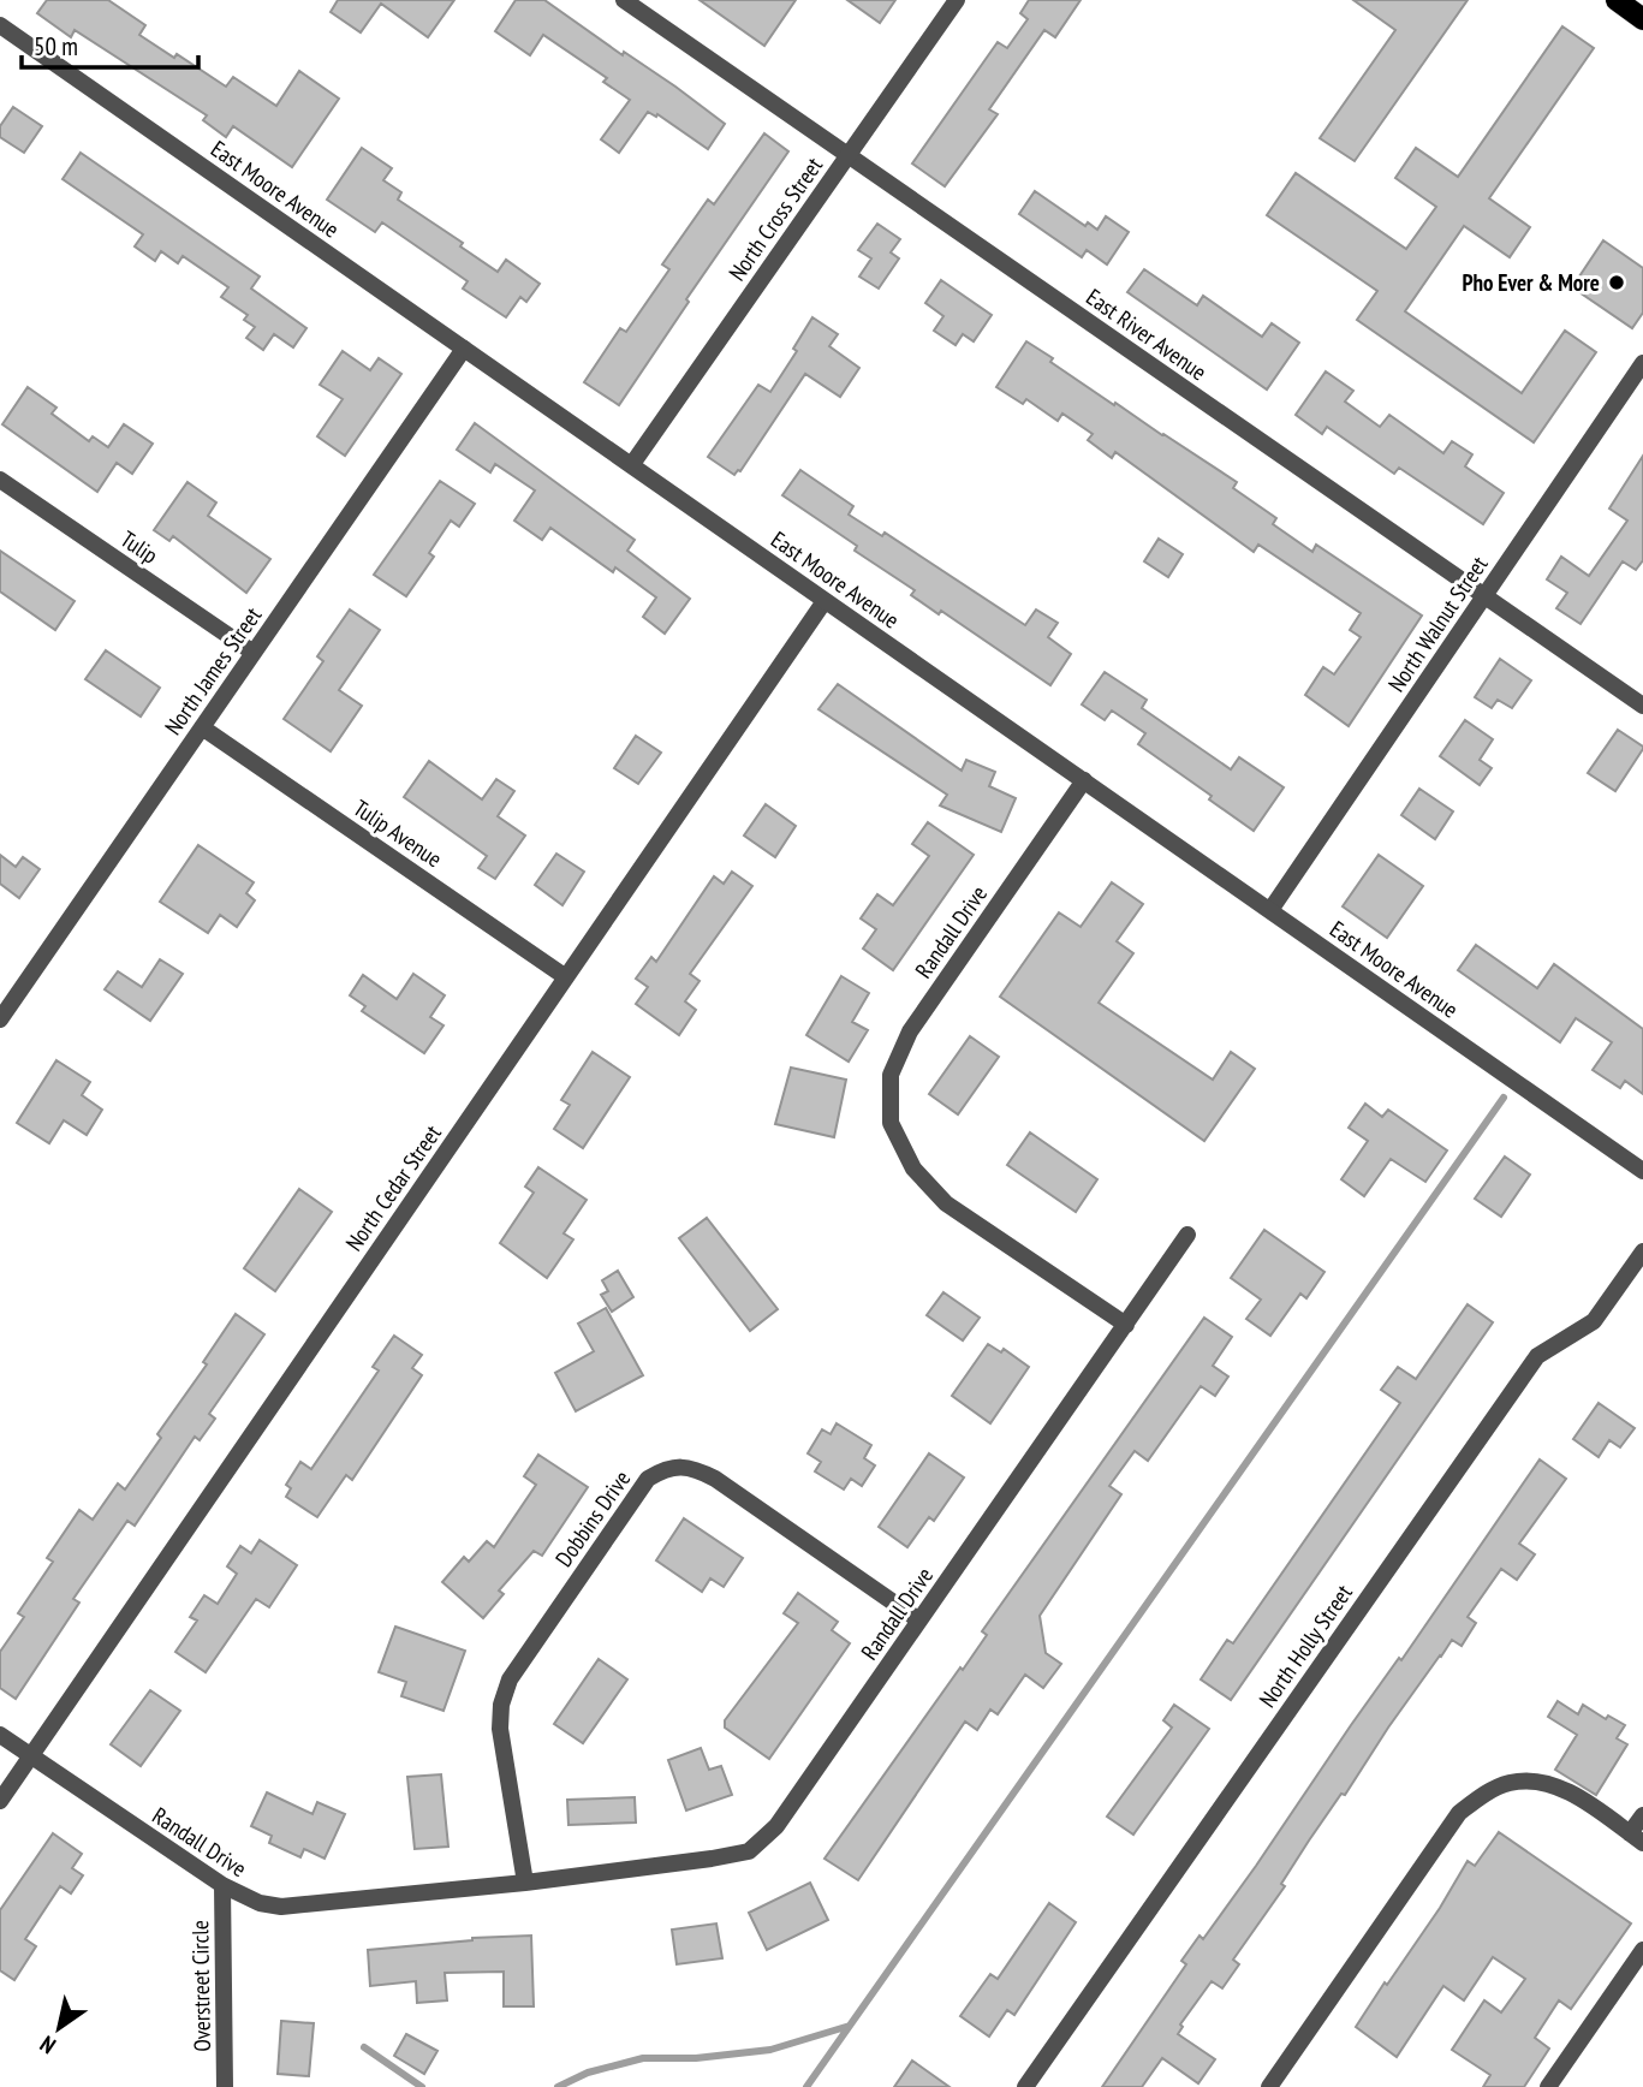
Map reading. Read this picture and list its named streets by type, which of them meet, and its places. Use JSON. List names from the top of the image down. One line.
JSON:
{"streets":{"street":["East Moore Avenue","North Cross Street","East River Avenue","Tulip","North Walnut Street","North James Street","Tulip Avenue","Randall Drive","North Cedar Street","Dobbins Drive","North Holly Street","Overstreet Circle"]},"crossings":[["East Moore Avenue","North Cross Street"],["East Moore Avenue","North Walnut Street"],["East Moore Avenue","North James Street"],["East Moore Avenue","Randall Drive"],["East Moore Avenue","North Cedar Street"],["North Cross Street","East River Avenue"],["East River Avenue","North Walnut Street"],["Tulip","North James Street"],["North James Street","Tulip Avenue"],["Tulip Avenue","North Cedar Street"],["Randall Drive","North Cedar Street"],["Randall Drive","Dobbins Drive"],["Randall Drive","Overstreet Circle"]],"places":["Pho Ever & More"],"scale_bar":"50 m","north":"bottom left"}
